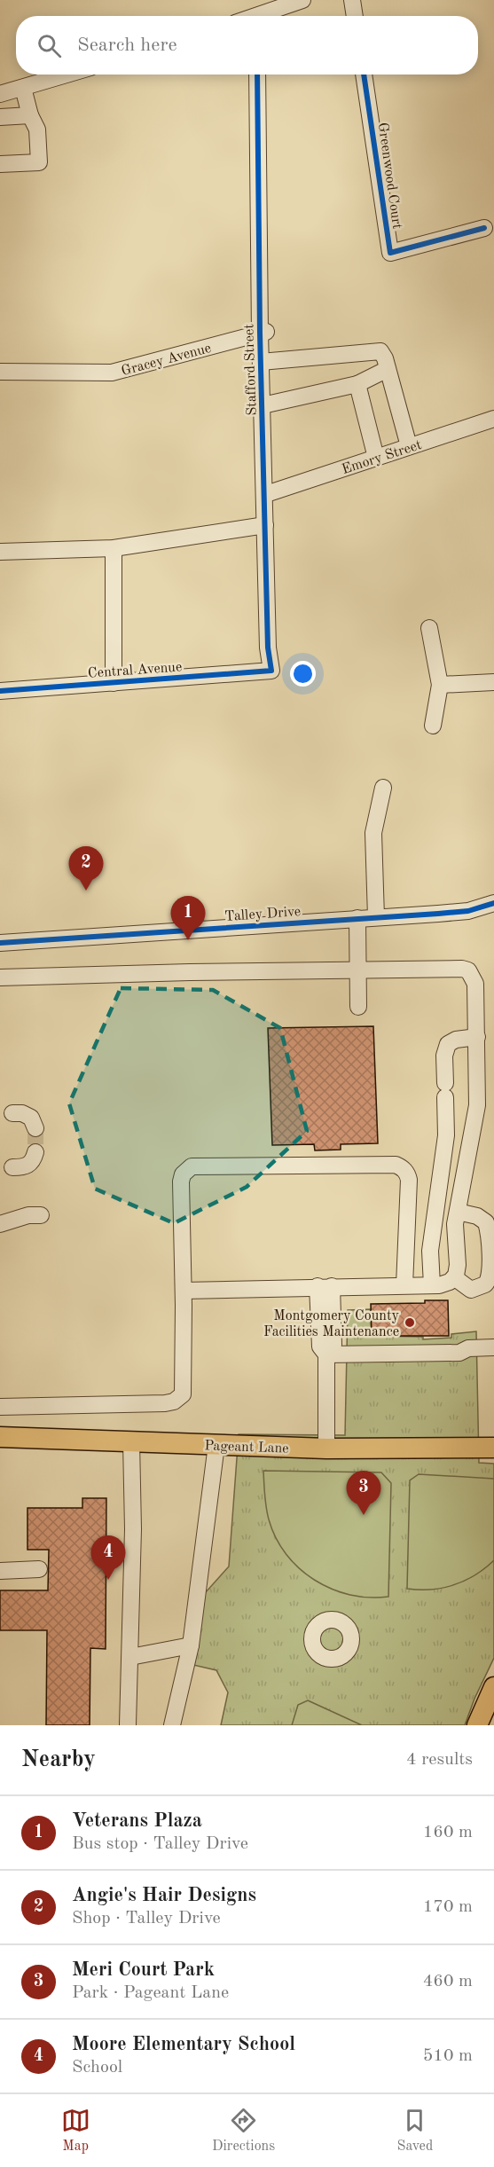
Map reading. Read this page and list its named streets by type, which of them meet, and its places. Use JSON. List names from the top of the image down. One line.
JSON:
{"streets":{"main road":["Pageant Lane"],"street":["Greenwood Court","Gracey Avenue","Stafford Street","Emory Street","Central Avenue","Talley Drive"]},"crossings":[["Gracey Avenue","Stafford Street"],["Stafford Street","Central Avenue"]],"places":["Montgomery County Facilities Maintenance"],"page":{"search":"Search here","pins":["2","1","3","4"],"heading":["Nearby","4 results"],"list":[{"mark":"1","name":"Veterans Plaza","note":"Bus stop · Talley Drive","value":"160 m"},{"mark":"2","name":"Angie's Hair Designs","note":"Shop · Talley Drive","value":"170 m"},{"mark":"3","name":"Meri Court Park","note":"Park · Pageant Lane","value":"460 m"},{"mark":"4","name":"Moore Elementary School","note":"School","value":"510 m"}],"nav":["Map","Directions","Saved"]}}
